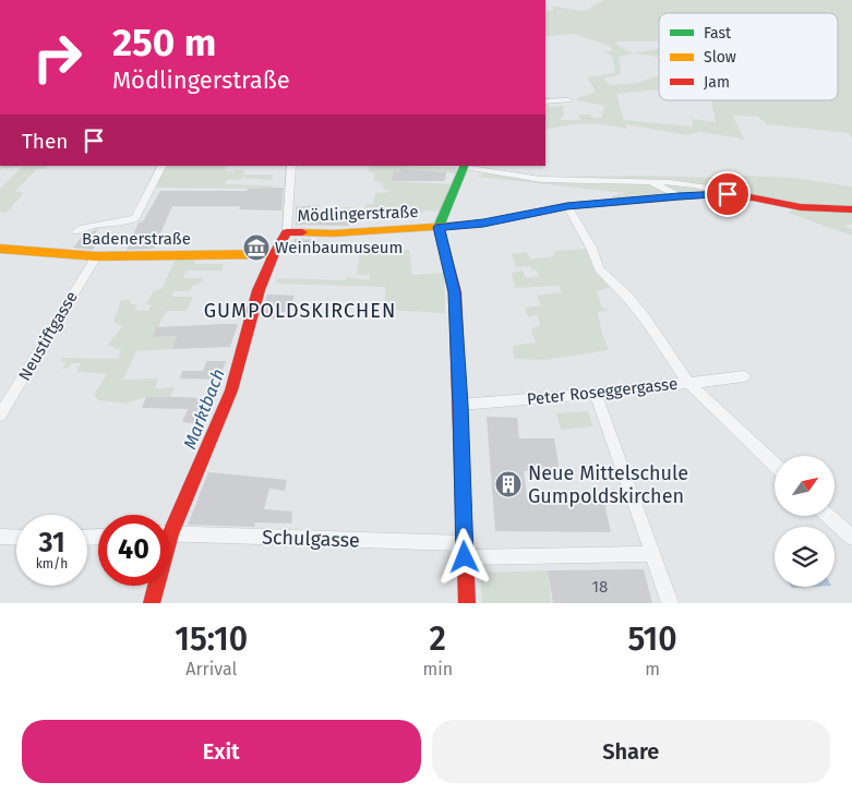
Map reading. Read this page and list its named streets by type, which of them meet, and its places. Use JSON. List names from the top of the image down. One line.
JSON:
{"streets":{"main road":["Mödlingerstraße","Badenerstraße"],"street":["Neustiftgasse","Peter Roseggergasse","Schulgasse"]},"crossings":[["Badenerstraße","Neustiftgasse"]],"districts":["GUMPOLDSKIRCHEN"],"water":["Marktbach"],"places":{"museum":["Weinbaumuseum"],"building":["Neue Mittelschule Gumpoldskirchen"]},"house_numbers":["18"],"legend":["Fast","Slow","Jam"],"north":"top right","page":{"turn":["250 m","Mödlingerstraße"],"then":"Then","speed":"31 km/h","limit":"40","eta":["15:10","Arrival","2","min","510","m"],"buttons":["Exit","Share"]}}
